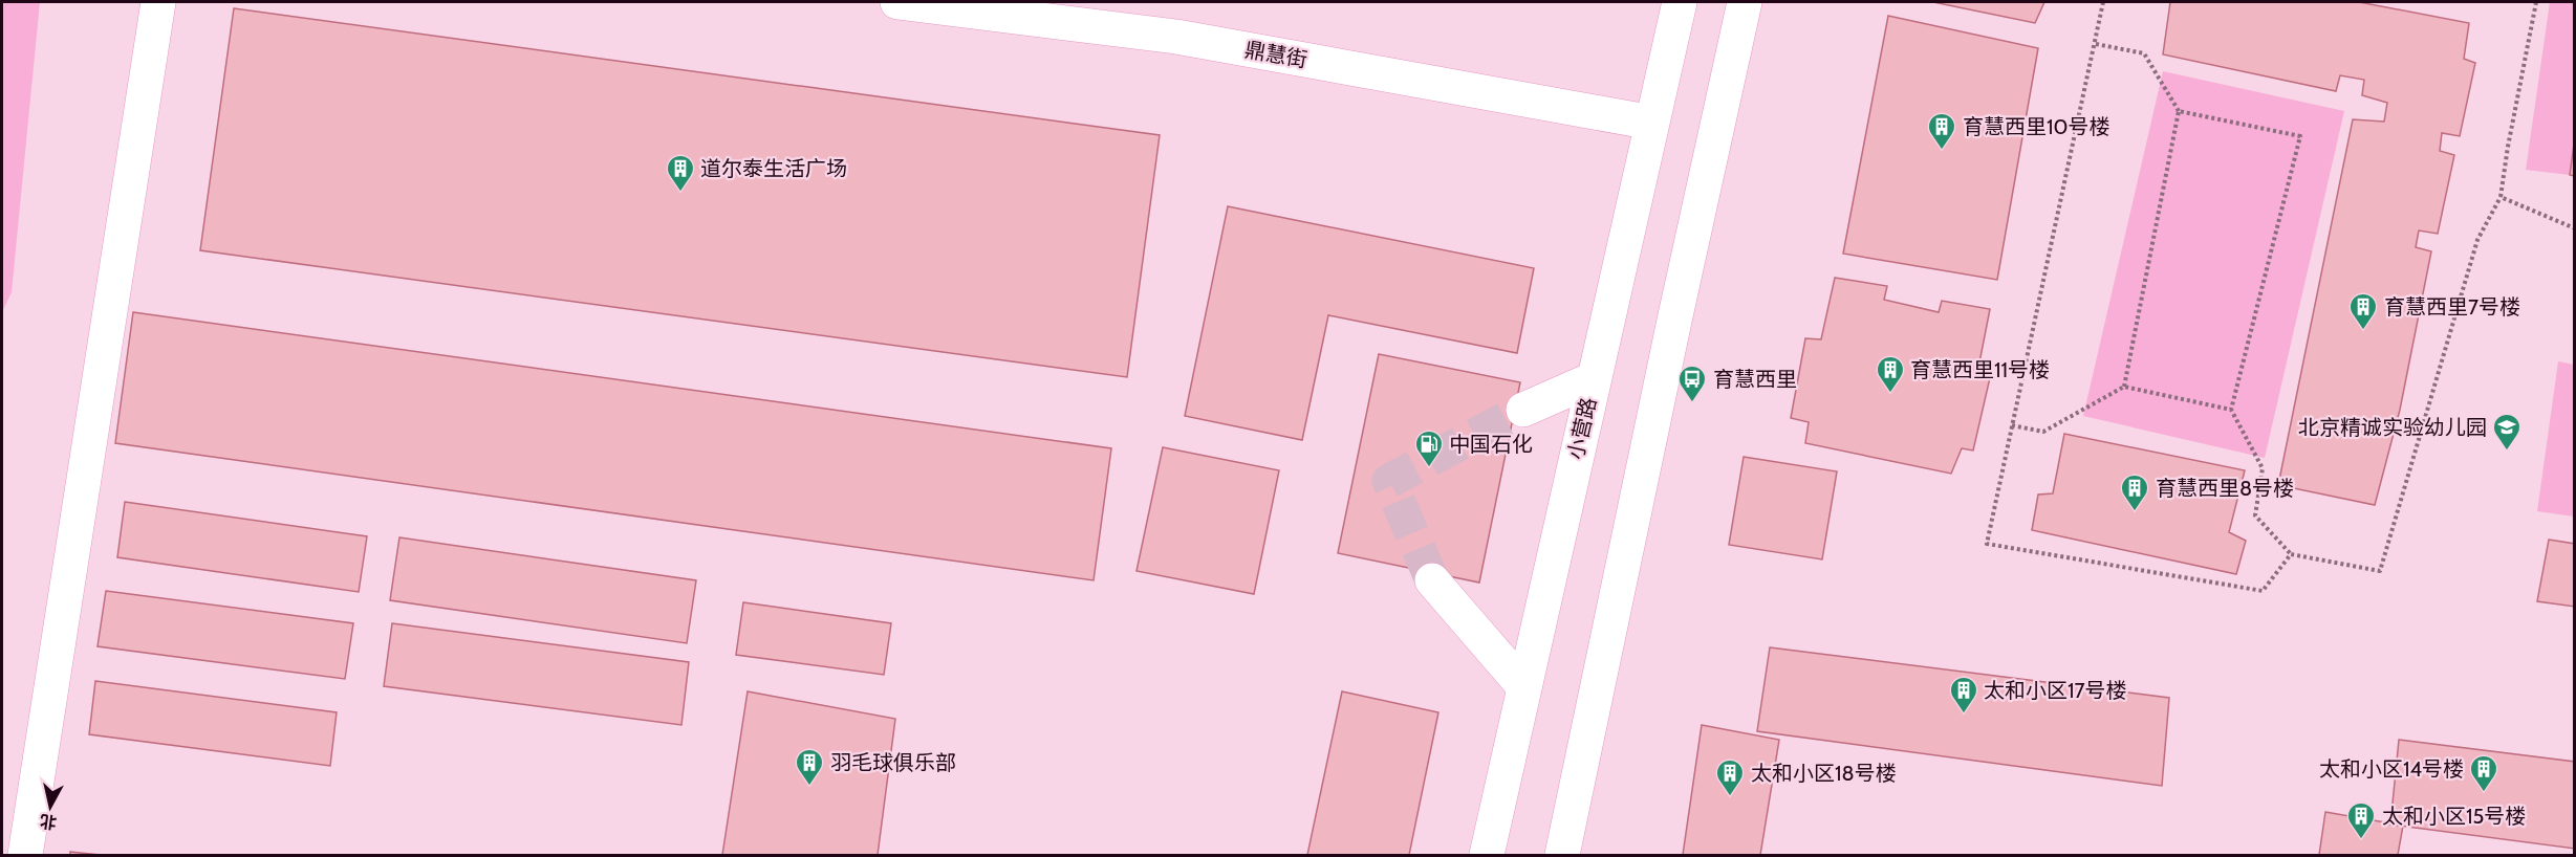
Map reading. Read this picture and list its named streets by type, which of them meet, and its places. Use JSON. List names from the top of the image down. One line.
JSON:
{"streets":{"street":["鼎慧街","小营路"]},"crossings":[["鼎慧街","小营路"]],"places":{"building":["育慧西里10号楼","道尔泰生活广场","育慧西里7号楼","育慧西里11号楼","育慧西里8号楼","太和小区17号楼","羽毛球俱乐部","太和小区14号楼","太和小区18号楼","太和小区15号楼"],"bus stop":["育慧西里"],"school or university":["北京精诚实验幼儿园"],"fuel station":["中国石化"]},"north":"bottom"}
